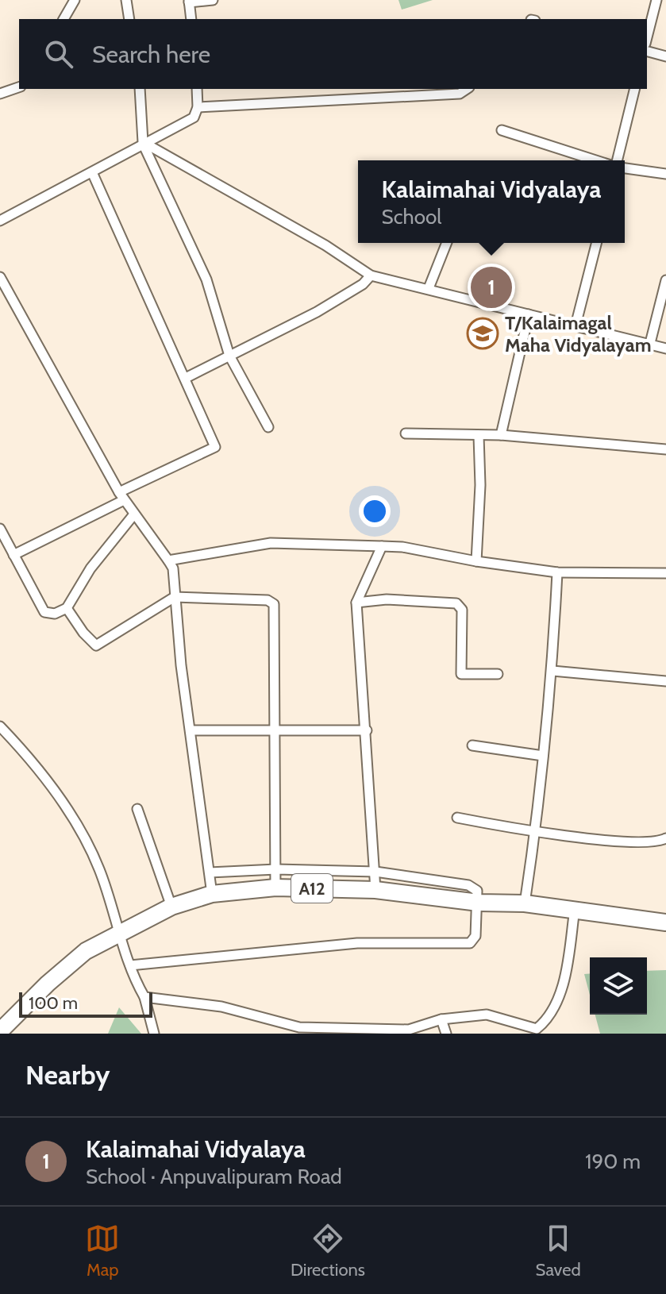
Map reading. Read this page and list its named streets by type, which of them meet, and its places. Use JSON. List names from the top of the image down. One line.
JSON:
{"streets":{"highway":["A12"]},"places":{"school or university":["T/Kalaimagal Maha Vidyalayam"]},"scale_bar":"100 m","page":{"search":"Search here","popup":["Kalaimahai Vidyalaya","School"],"pins":"1","scale":"100 m","heading":"Nearby","list":[{"mark":"1","name":"Kalaimahai Vidyalaya","note":"School · Anpuvalipuram Road","value":"190 m"}],"nav":["Map","Directions","Saved"]}}
